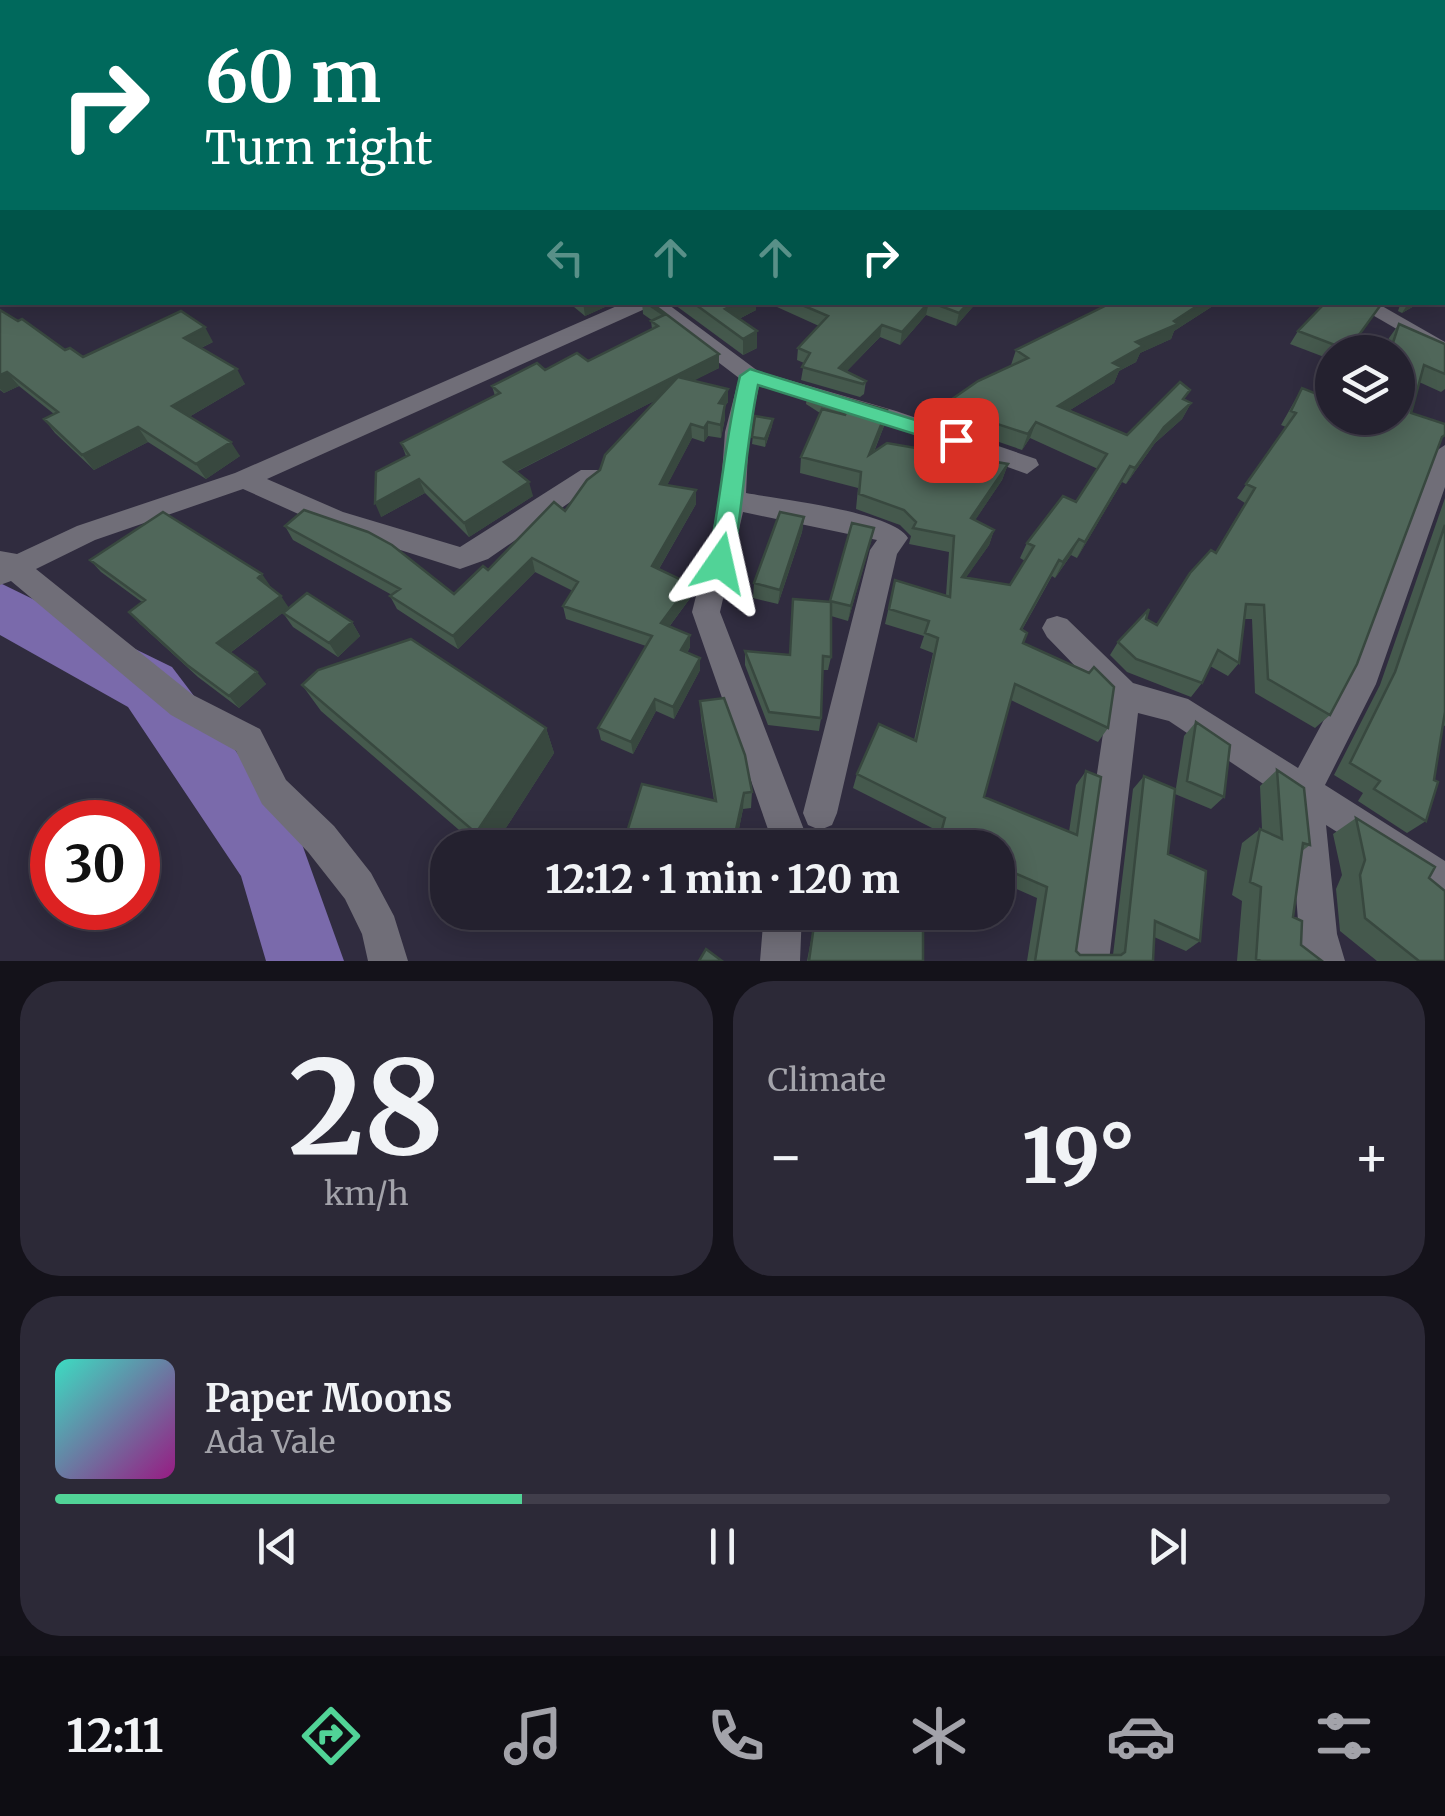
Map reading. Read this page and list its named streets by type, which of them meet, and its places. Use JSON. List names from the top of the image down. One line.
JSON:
{"page":{"turn":["60 m","Turn right"],"limit":"30","trip":"12:12 · 1 min · 120 m","tile":[["28","km/h"],"Climate"],"heat":["−","19°","+"],"song":["Paper Moons","Ada Vale"],"tabs":"12:11"}}
